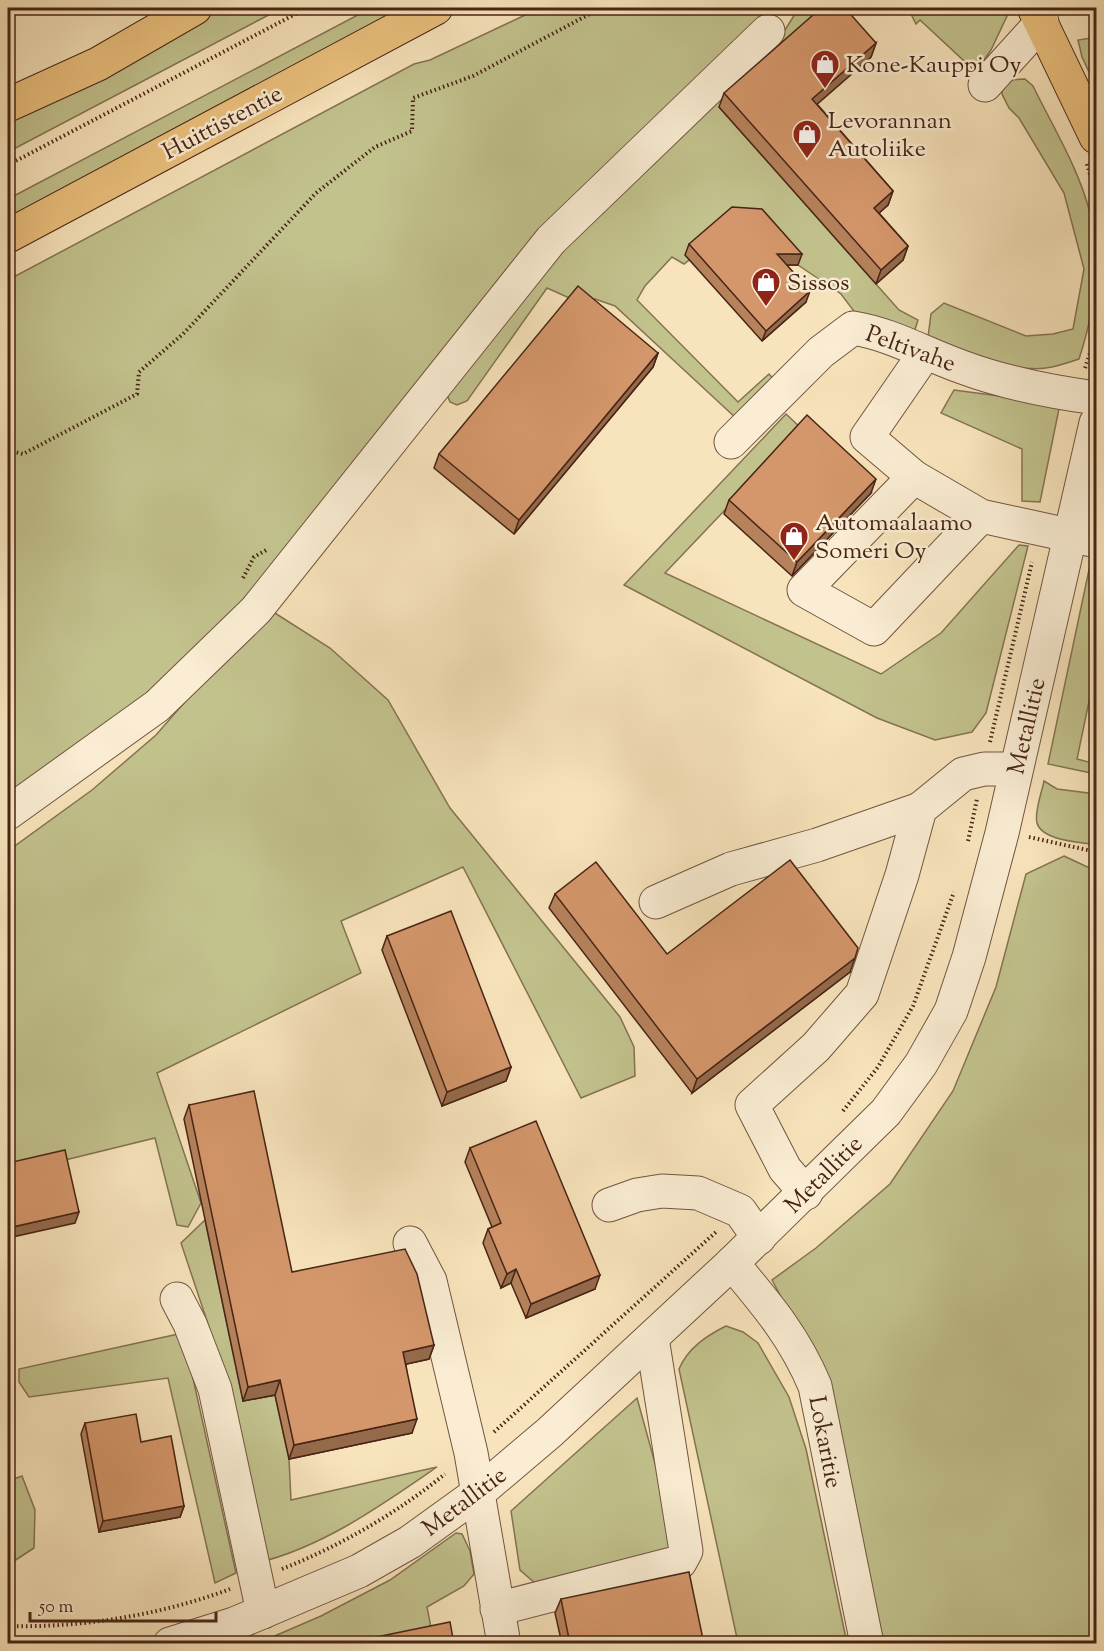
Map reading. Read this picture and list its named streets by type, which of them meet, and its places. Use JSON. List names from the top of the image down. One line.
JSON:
{"streets":{"main road":["Huittistentie"],"street":["Peltivahe","Metallitie","Lokaritie"]},"crossings":[["Metallitie","Lokaritie"]],"places":{"shop":["Kone-Kauppi Oy","Levorannan Autoliike","Sissos","Automaalaamo Someri Oy"]},"scale_bar":"50 m"}
